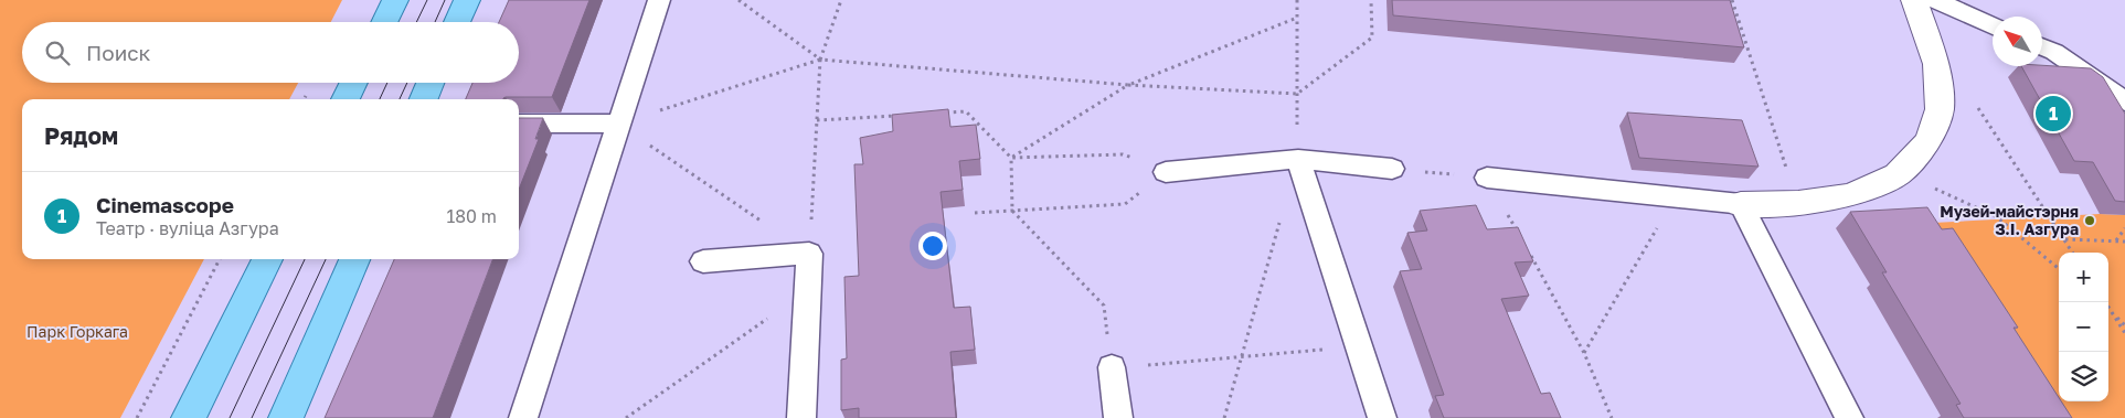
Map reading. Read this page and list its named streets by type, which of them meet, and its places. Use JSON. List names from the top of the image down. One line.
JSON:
{"parks":["Парк Горкага"],"places":["Музей-майстэрня З.І. Азгура"],"north":"top left","page":{"search":"Поиск","pins":"1","heading":"Рядом","list":[{"mark":"1","name":"Cinemascope","note":"Театр · вуліца Азгура","value":"180 m"}],"map_buttons":["+","−"]}}
